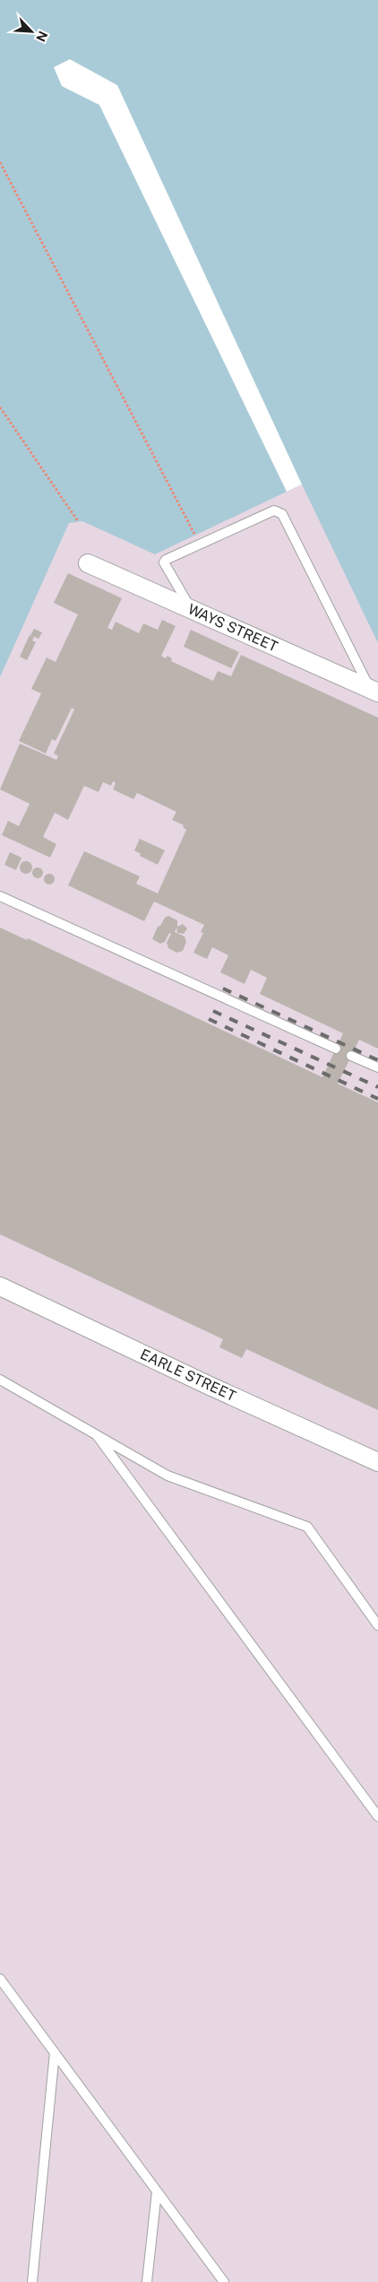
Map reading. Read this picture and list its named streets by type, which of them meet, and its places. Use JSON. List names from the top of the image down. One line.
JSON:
{"streets":{"street":["WAYS STREET","EARLE STREET"]},"north":"bottom right"}
